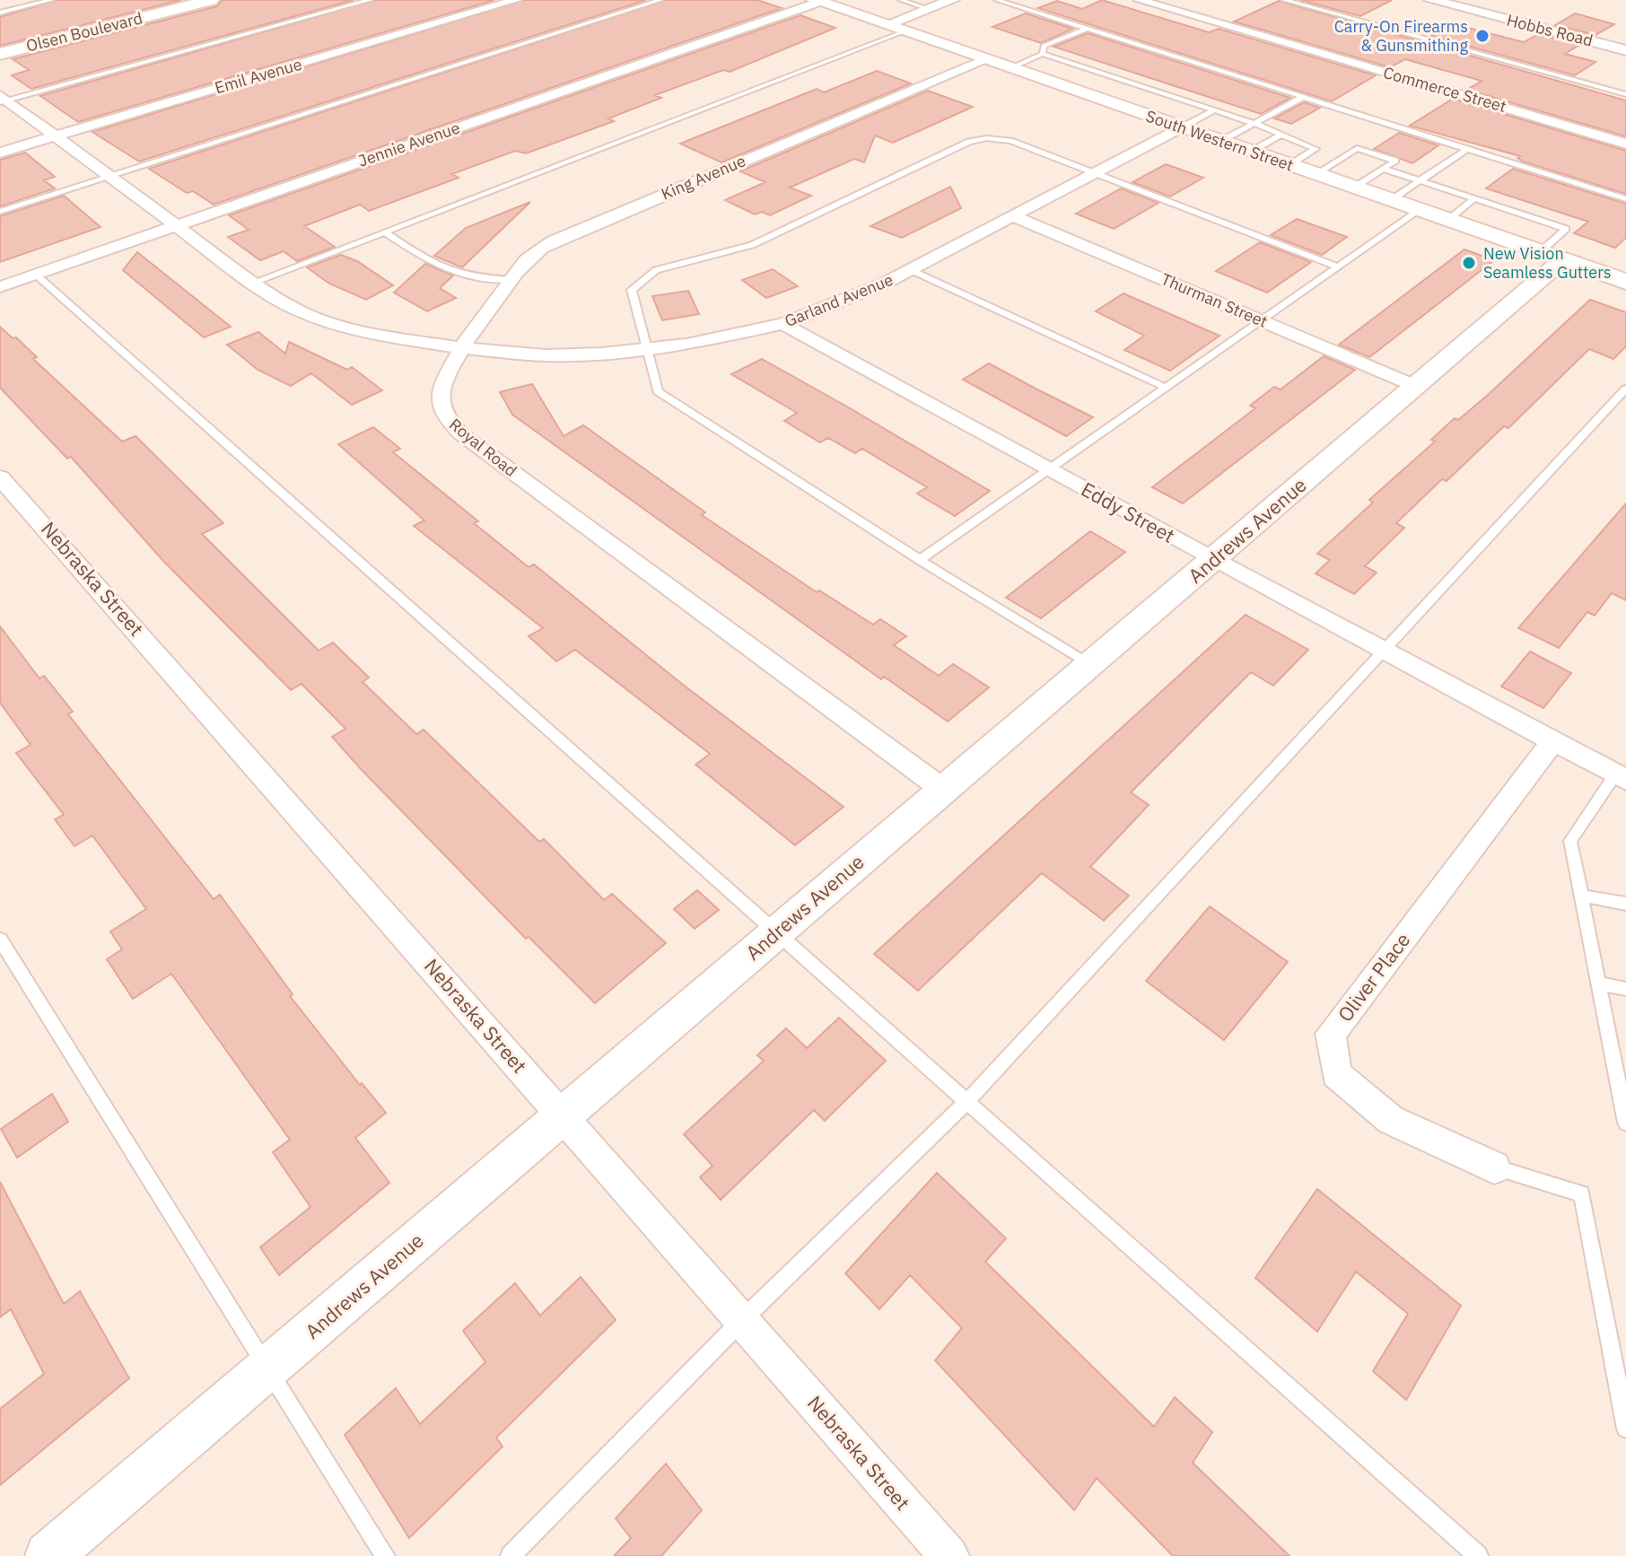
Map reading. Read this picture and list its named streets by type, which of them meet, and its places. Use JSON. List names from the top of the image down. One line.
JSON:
{"streets":{"main road":["Olsen Boulevard","South Western Street"],"street":["Hobbs Road","Emil Avenue","Commerce Street","Jennie Avenue","King Avenue","Garland Avenue","Thurman Street","Royal Road","Eddy Street","Andrews Avenue","Nebraska Street","Oliver Place"]},"crossings":[["South Western Street","Jennie Avenue"],["South Western Street","King Avenue"],["South Western Street","Garland Avenue"],["South Western Street","Andrews Avenue"],["King Avenue","Garland Avenue"],["King Avenue","Royal Road"],["Garland Avenue","Thurman Street"],["Garland Avenue","Royal Road"],["Garland Avenue","Eddy Street"],["Thurman Street","Andrews Avenue"],["Royal Road","Andrews Avenue"],["Eddy Street","Andrews Avenue"],["Eddy Street","Oliver Place"],["Andrews Avenue","Nebraska Street"]],"places":["Carry-On Firearms & Gunsmithing","New Vision Seamless Gutters"]}
